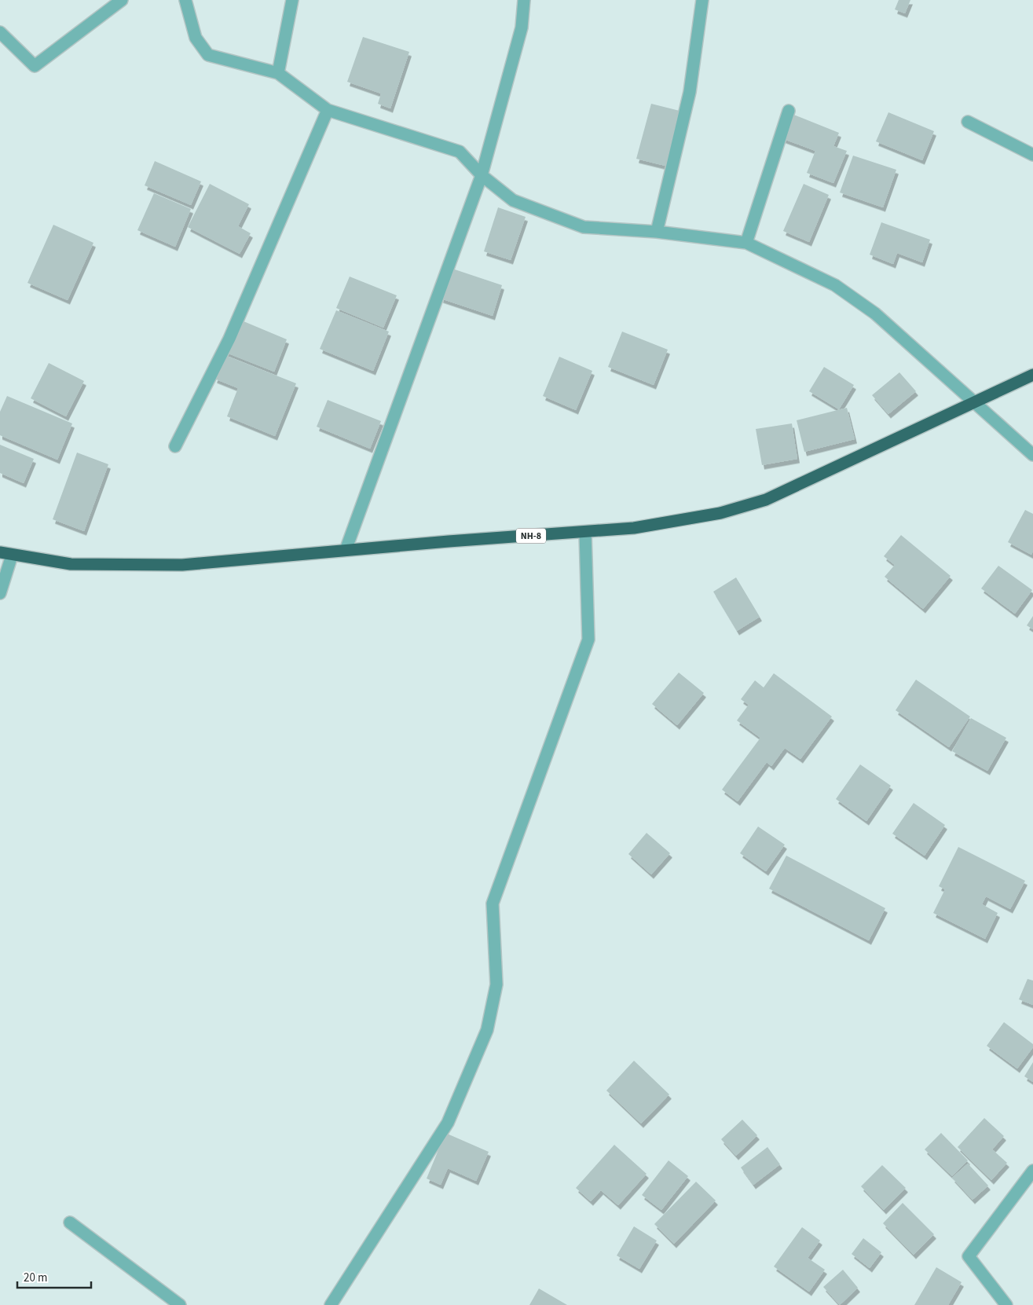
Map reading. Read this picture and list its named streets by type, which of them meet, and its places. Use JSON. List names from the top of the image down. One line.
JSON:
{"streets":{"highway":["NH-8"]},"scale_bar":"20 m"}
